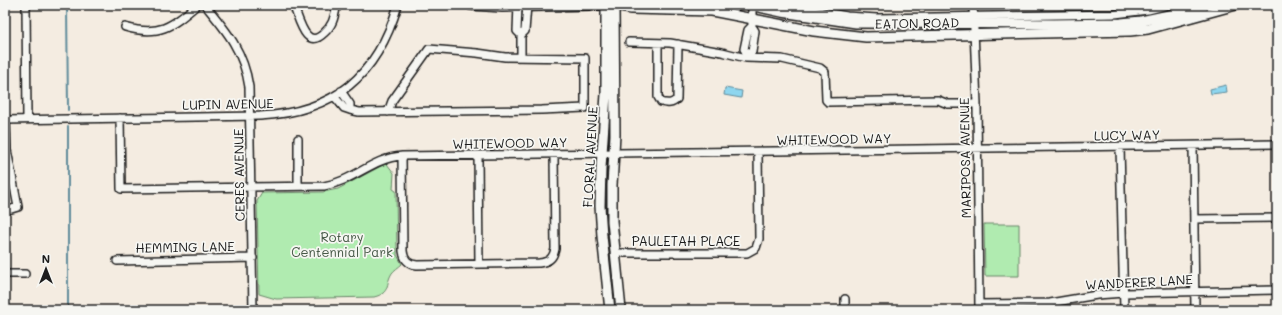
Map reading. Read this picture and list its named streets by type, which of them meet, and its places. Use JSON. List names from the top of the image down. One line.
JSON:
{"streets":{"street":["EATON ROAD","LUPIN AVENUE","LUCY WAY","WHITEWOOD WAY","FLORAL AVENUE","MARIPOSA AVENUE","CERES AVENUE","PAULETAH PLACE","HEMMING LANE","WANDERER LANE"]},"crossings":[["EATON ROAD","FLORAL AVENUE"],["EATON ROAD","MARIPOSA AVENUE"],["LUPIN AVENUE","WHITEWOOD WAY"],["LUPIN AVENUE","CERES AVENUE"],["LUCY WAY","WHITEWOOD WAY"],["LUCY WAY","MARIPOSA AVENUE"],["WHITEWOOD WAY","FLORAL AVENUE"],["WHITEWOOD WAY","MARIPOSA AVENUE"],["WHITEWOOD WAY","CERES AVENUE"],["WHITEWOOD WAY","PAULETAH PLACE"],["FLORAL AVENUE","PAULETAH PLACE"],["MARIPOSA AVENUE","WANDERER LANE"],["CERES AVENUE","HEMMING LANE"]],"parks":["Rotary Centennial Park"],"north":"top"}
